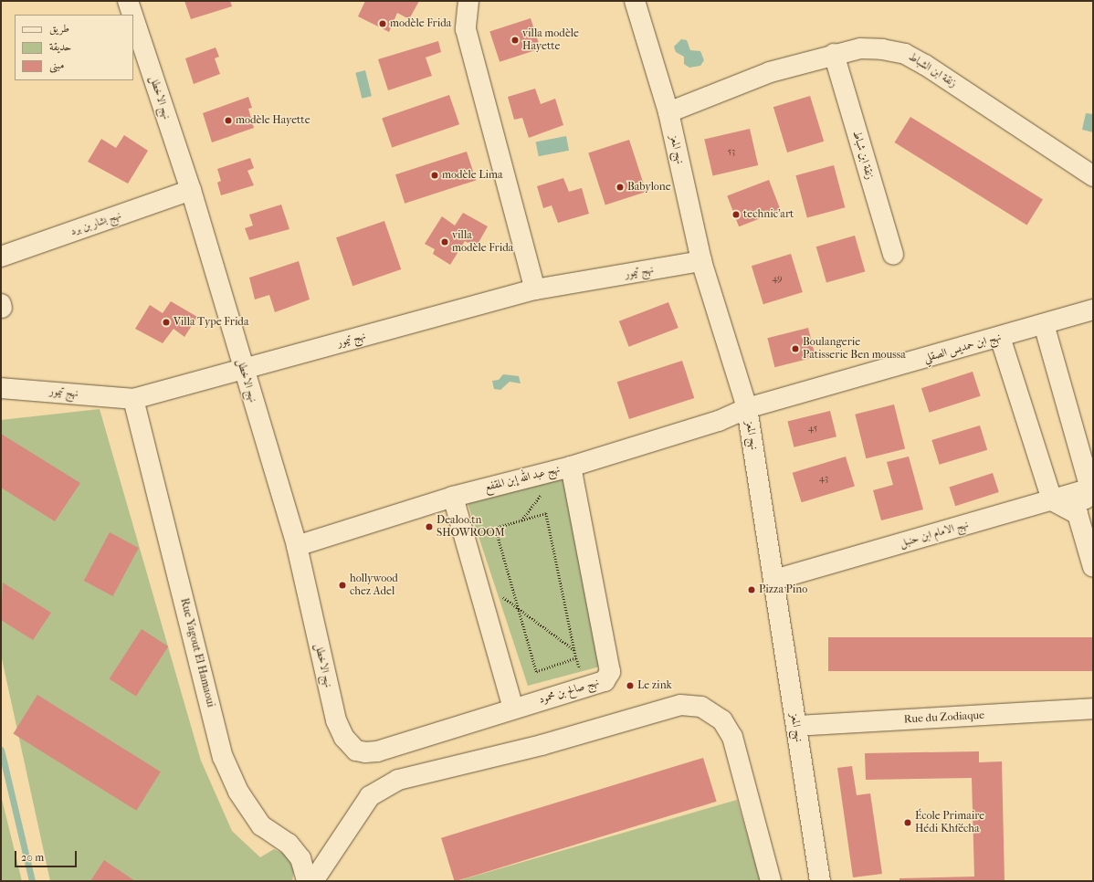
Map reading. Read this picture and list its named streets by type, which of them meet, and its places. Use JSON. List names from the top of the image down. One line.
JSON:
{"streets":{"street":["زنقة ابن الشباط","نهج الاخطل","نهج المعز","زنقة ابن شباط","نهج بشار بن برد","نهج تيمور","نهج ابن حمديس الصقلي","نهج عبد الله إبن المقفع","نهج الامام ابن حنبل","Rue Yagout El Hamaoui","نهج صالح بن محمود","Rue du Zodiaque"]},"crossings":[["زنقة ابن الشباط","نهج المعز"],["زنقة ابن الشباط","زنقة ابن شباط"],["نهج الاخطل","نهج بشار بن برد"],["نهج الاخطل","نهج تيمور"],["نهج الاخطل","نهج عبد الله إبن المقفع"],["نهج الاخطل","نهج صالح بن محمود"],["نهج المعز","نهج تيمور"],["نهج المعز","نهج ابن حمديس الصقلي"],["نهج المعز","نهج عبد الله إبن المقفع"],["نهج المعز","نهج الامام ابن حنبل"],["نهج المعز","Rue du Zodiaque"],["نهج تيمور","Rue Yagout El Hamaoui"],["نهج ابن حمديس الصقلي","نهج عبد الله إبن المقفع"],["نهج عبد الله إبن المقفع","نهج صالح بن محمود"]],"places":["modèle Frida","villa modèle Hayette","modèle Hayette","modèle Lima","Babylone","technic'art","villa modèle Frida","Villa Type Frida","Boulangerie Patisserie Ben moussa","Dealoo.tn SHOWROOM","hollywood chez Adel","Pizza Pino","Le zink","École Primaire Hédi Khfécha"],"house_numbers":["53","49","45","43"],"legend":["طريق","حديقة","مبنى"],"scale_bar":"20 m"}
